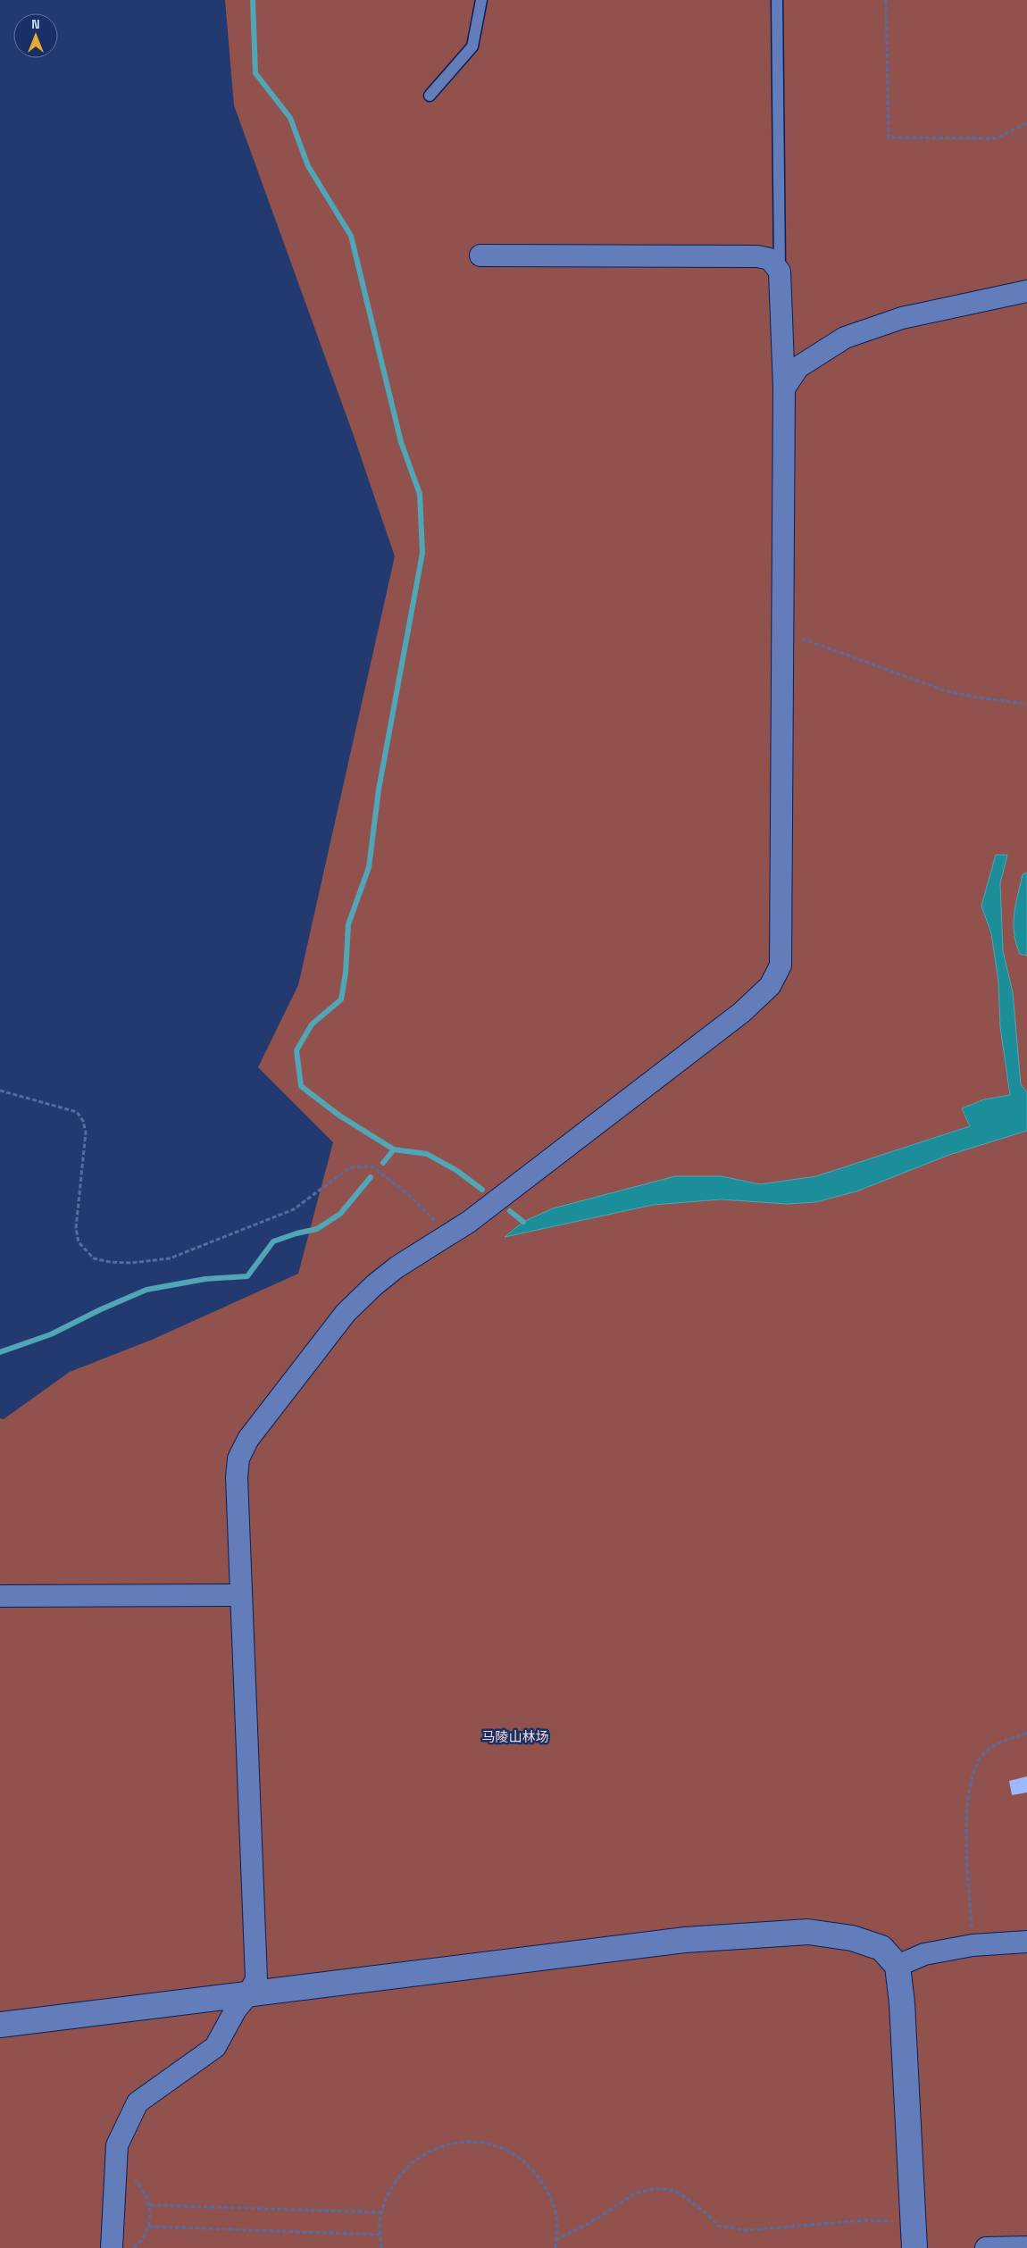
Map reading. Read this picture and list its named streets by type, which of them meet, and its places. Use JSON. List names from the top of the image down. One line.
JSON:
{"parks":["马陵山林场"],"north":"top"}
